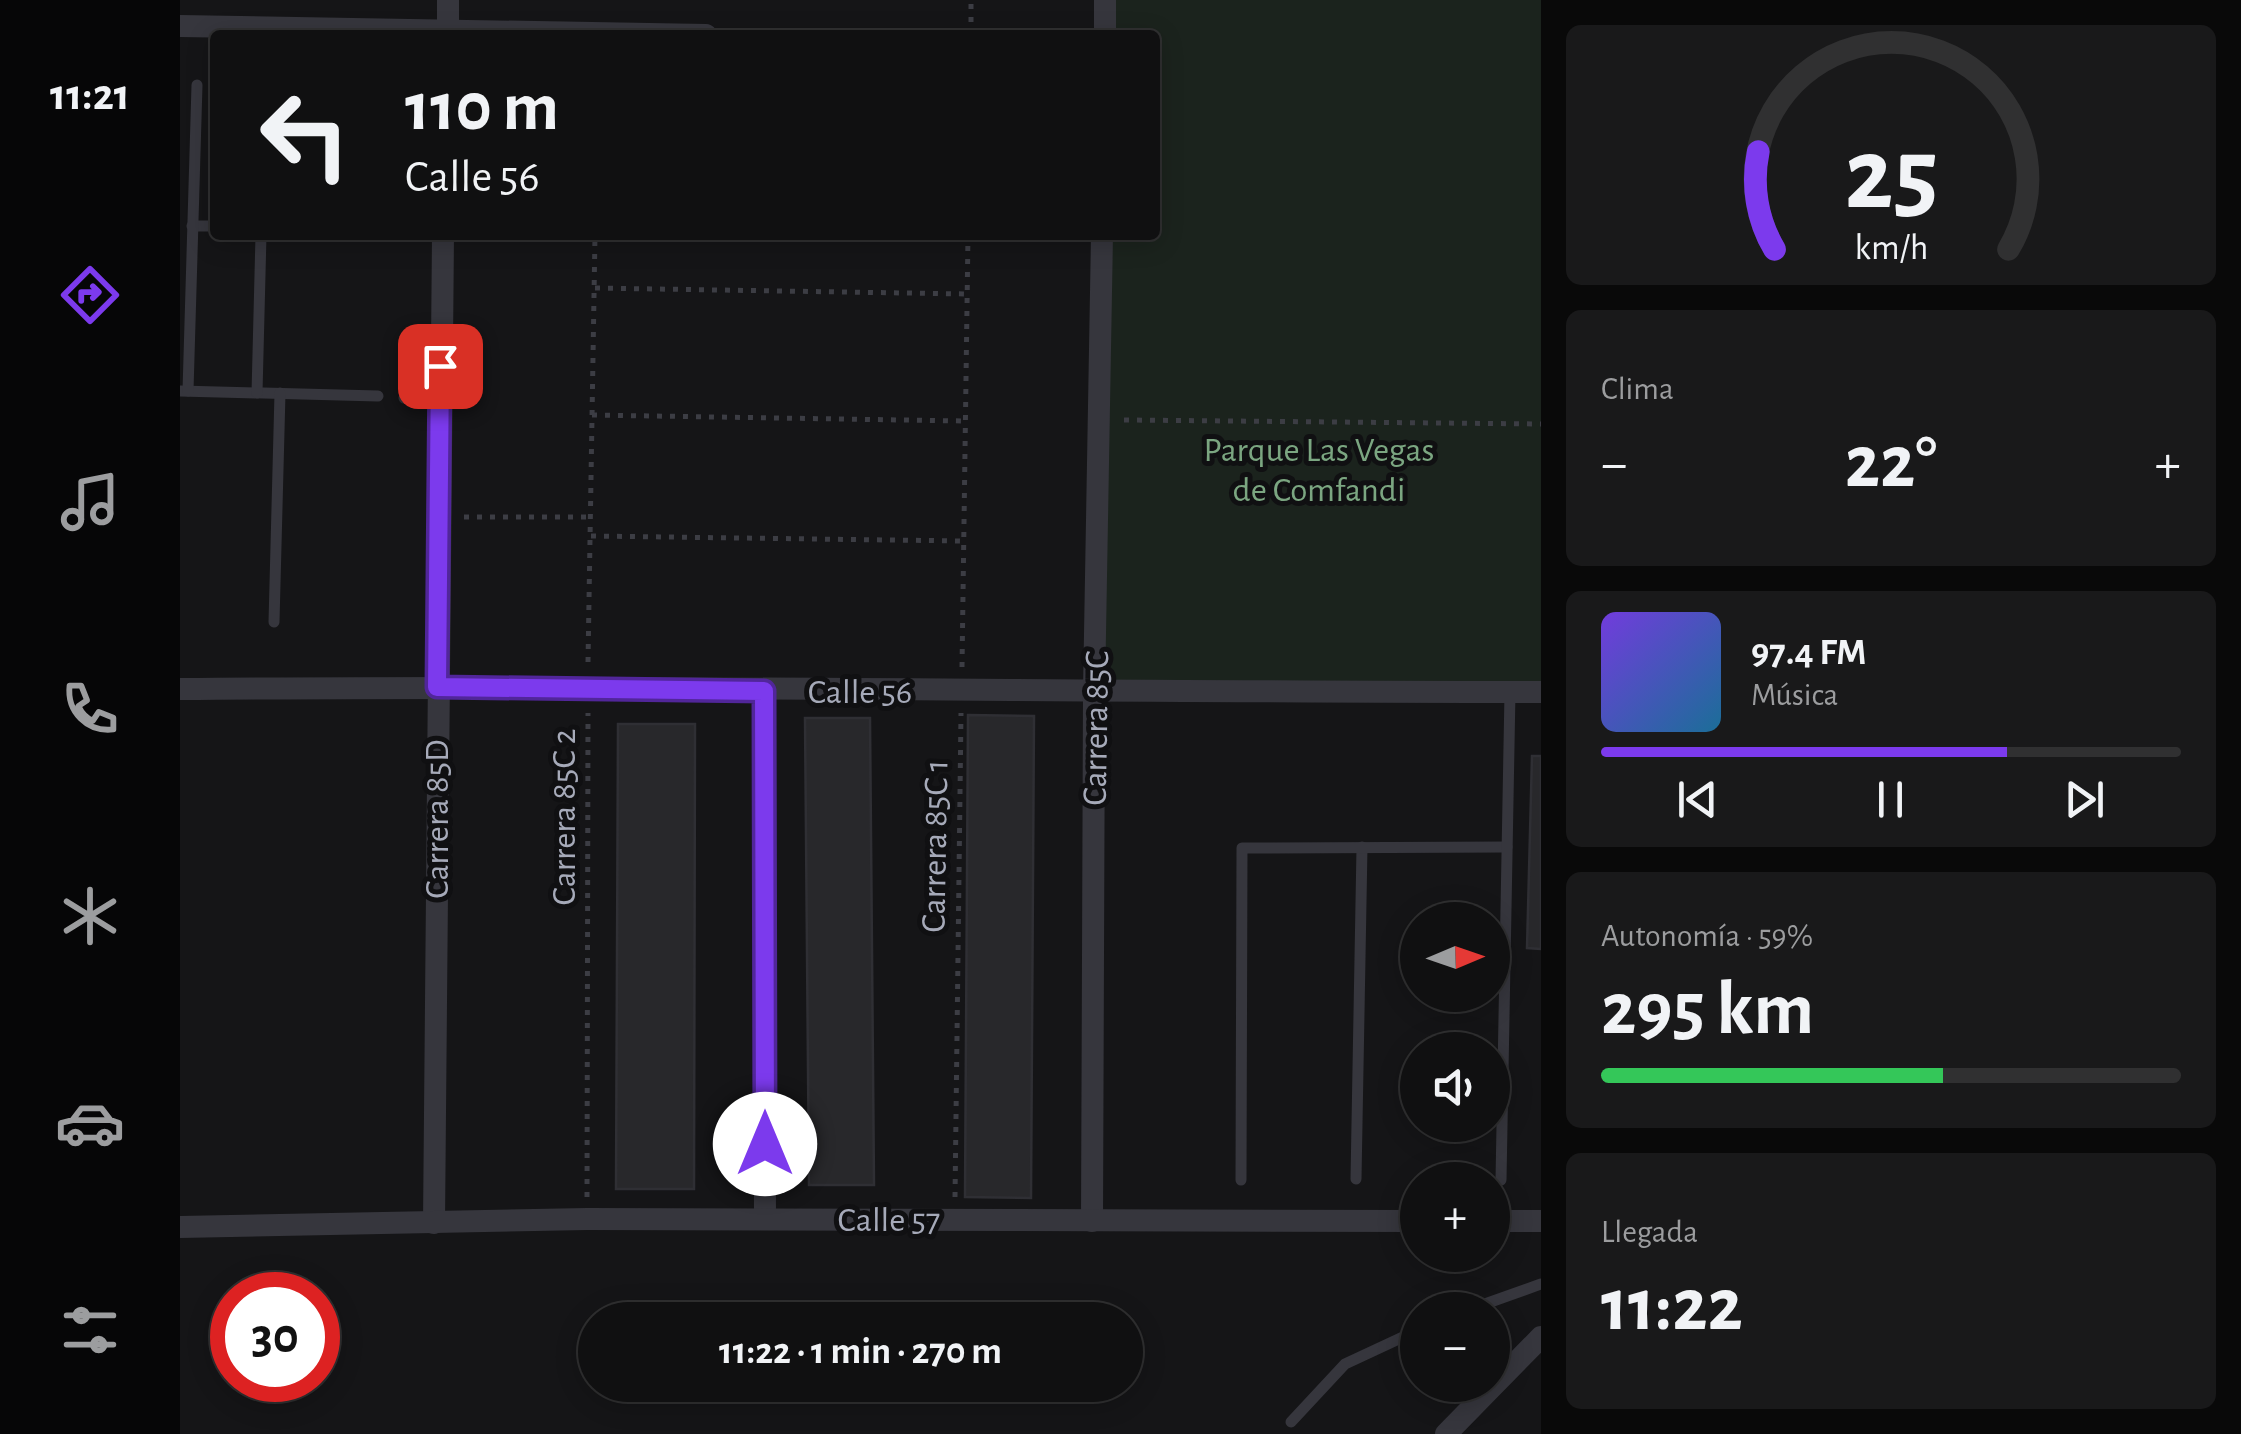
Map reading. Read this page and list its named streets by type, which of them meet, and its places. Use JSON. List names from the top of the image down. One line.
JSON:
{"streets":{"street":["Calle 56","Carrera 85C","Carrera 85D","Calle 57"],"path":["Carrera 85C 2","Carrera 85C 1"]},"crossings":[["Calle 56","Carrera 85C"],["Calle 56","Carrera 85C 2"],["Calle 56","Carrera 85D"],["Calle 56","Carrera 85C 1"],["Carrera 85C","Calle 57"],["Carrera 85C 2","Calle 57"],["Carrera 85D","Calle 57"],["Carrera 85C 1","Calle 57"]],"parks":["Parque Las Vegas de Comfandi"],"north":"right","page":{"tabs":"11:21","turn":["110 m","Calle 56"],"tile":["Clima",["Autonomía · 59%","295 km"],["Llegada","11:22"]],"heat":["−","22°","+"],"song":["97.4 FM","Música"],"map_buttons":["+","−"],"limit":"30","trip":"11:22 · 1 min · 270 m","gauge":["25","km/h"]}}
